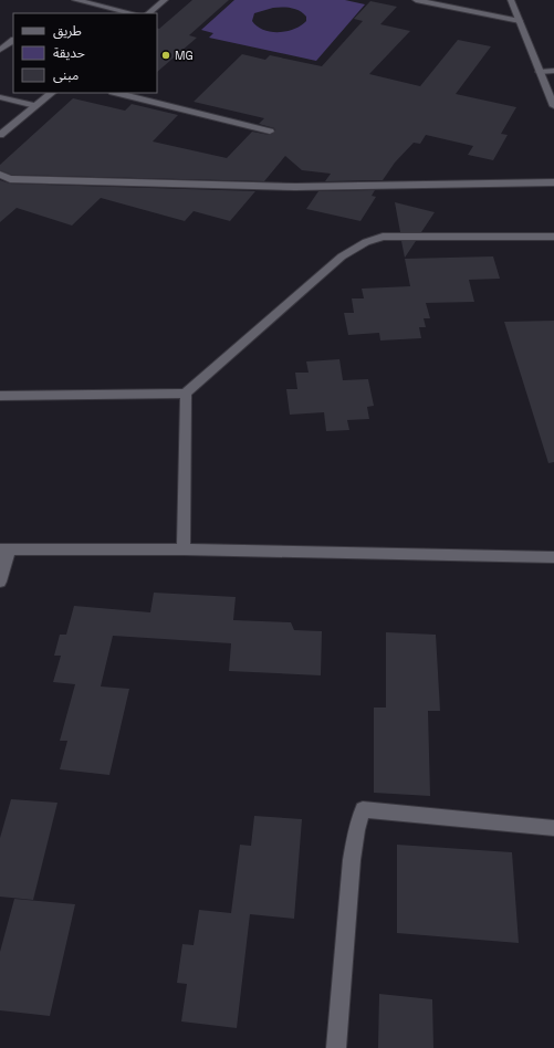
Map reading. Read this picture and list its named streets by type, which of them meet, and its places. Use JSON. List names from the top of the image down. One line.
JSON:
{"places":["MG"],"legend":["طريق","حديقة","مبنى"]}
